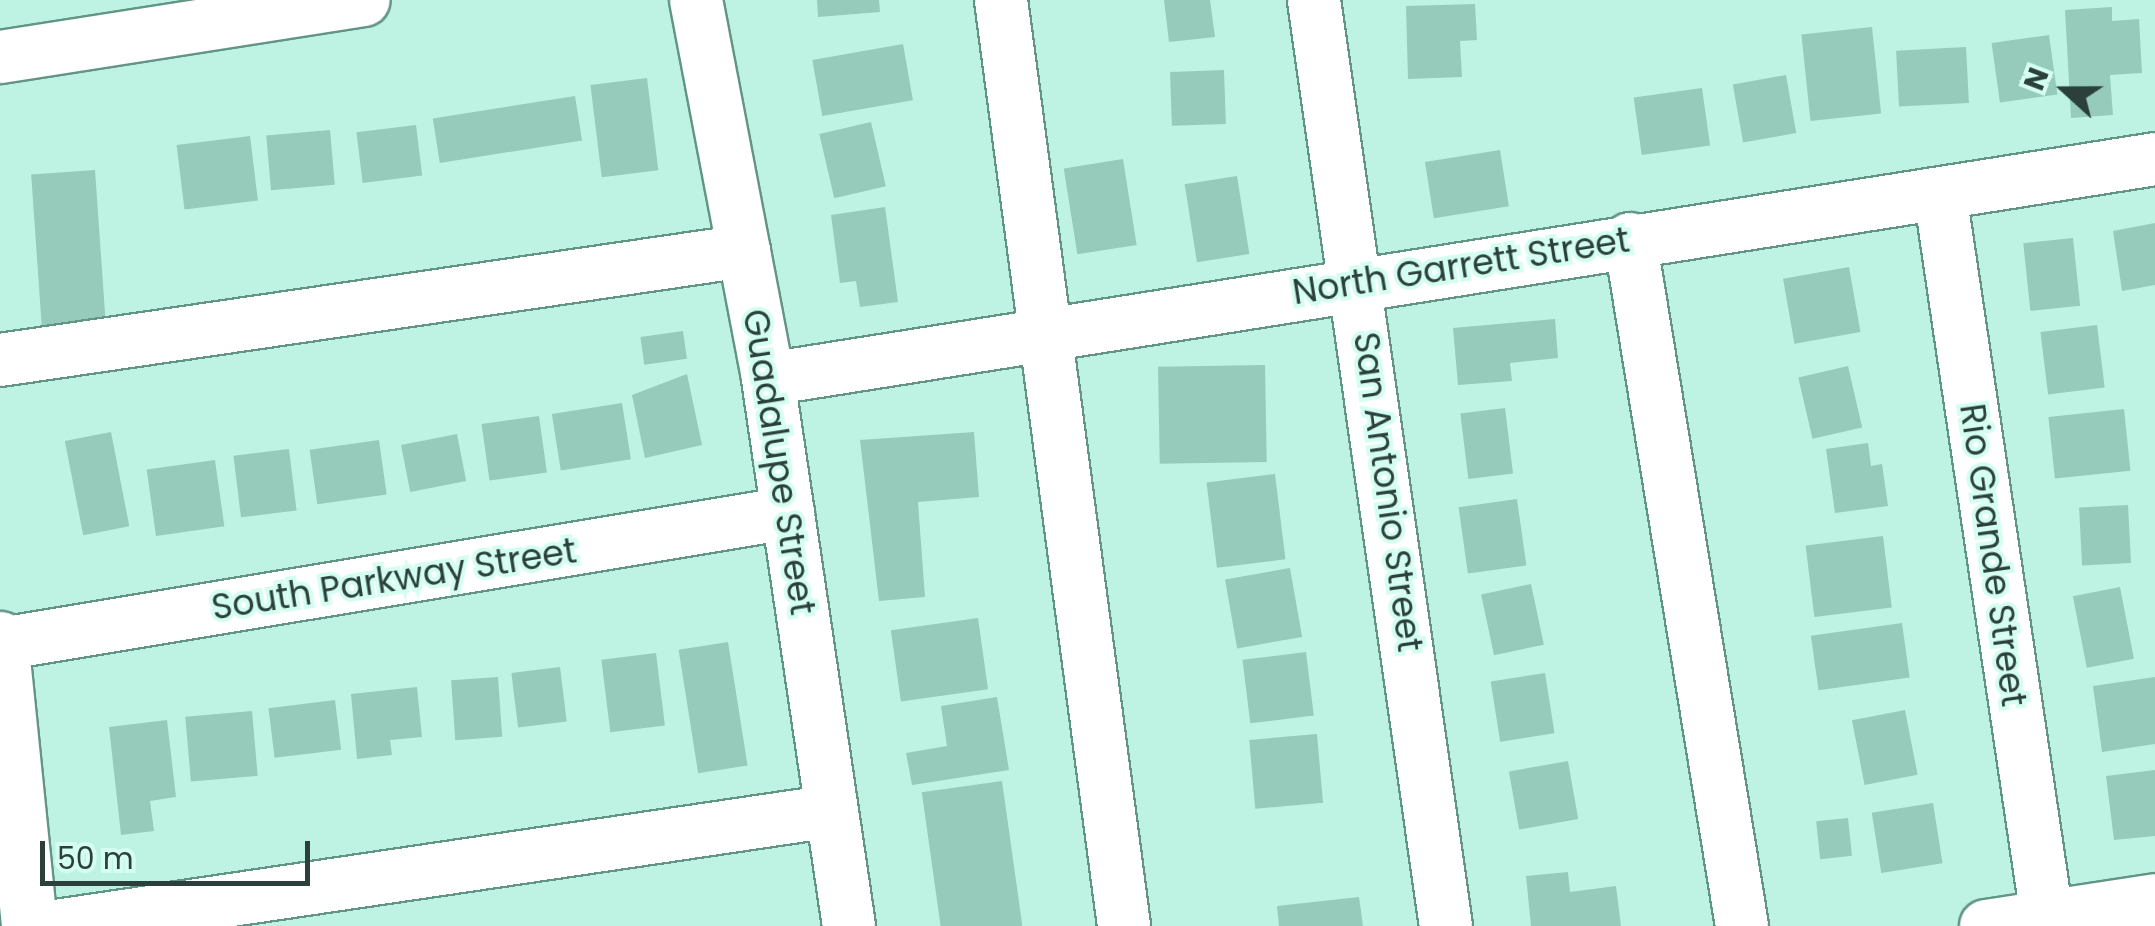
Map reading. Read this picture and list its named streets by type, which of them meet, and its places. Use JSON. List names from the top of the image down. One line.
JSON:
{"streets":{"street":["North Garrett Street","Guadalupe Street","San Antonio Street","Rio Grande Street","South Parkway Street"]},"crossings":[["North Garrett Street","Guadalupe Street"],["North Garrett Street","San Antonio Street"],["North Garrett Street","Rio Grande Street"],["Guadalupe Street","South Parkway Street"]],"scale_bar":"50 m","north":"left"}
